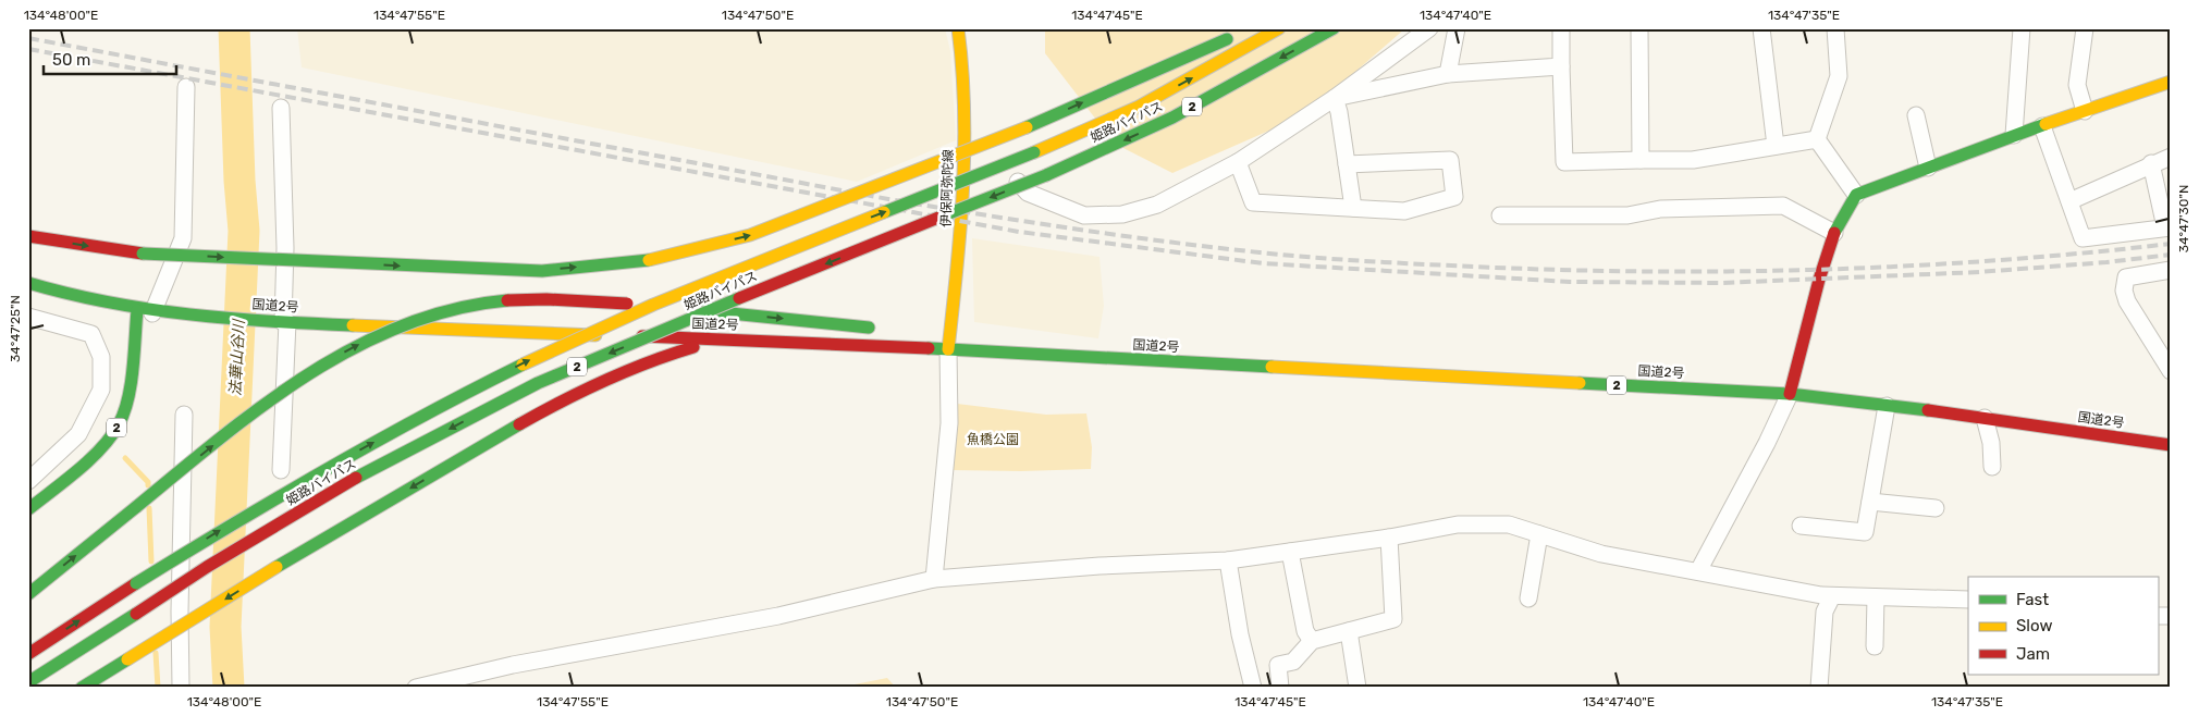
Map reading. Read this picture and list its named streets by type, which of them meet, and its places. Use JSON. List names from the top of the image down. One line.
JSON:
{"streets":{"main road":["2","姫路バイパス","伊保阿弥陀線","国道2号"]},"crossings":[["2","国道2号"],["伊保阿弥陀線","国道2号"]],"water":["法華山谷川"],"parks":["魚橋公園"],"legend":["Fast","Slow","Jam"],"scale_bar":"50 m","coordinates":["134°48'00\"E","134°47'55\"E","134°47'50\"E","134°47'45\"E","134°47'40\"E","134°47'35\"E","34°47'30\"N","34°47'25\"N"]}
